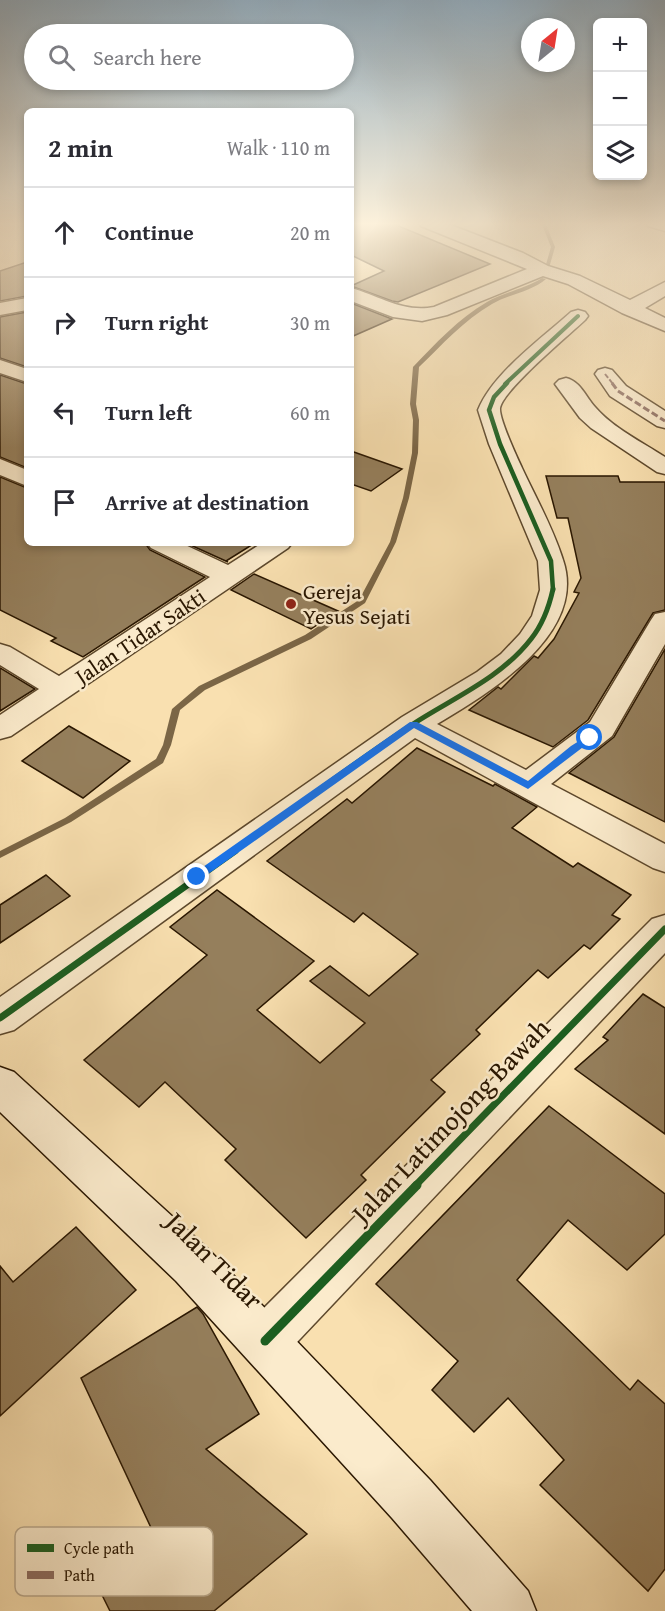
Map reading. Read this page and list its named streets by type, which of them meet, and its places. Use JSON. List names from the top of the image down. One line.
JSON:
{"streets":{"street":["Jalan Tidar Sakti","Jalan Latimojong Bawah","Jalan Tidar"]},"crossings":[["Jalan Latimojong Bawah","Jalan Tidar"]],"places":["Gereja Yesus Sejati"],"legend":["Cycle path","Path"],"north":"top right","page":{"map_buttons":["+","−"],"search":"Search here","heading":["2 min","Walk · 110 m"],"list":[["Continue","20 m"],["Turn right","30 m"],["Turn left","60 m"],"Arrive at destination"]}}
